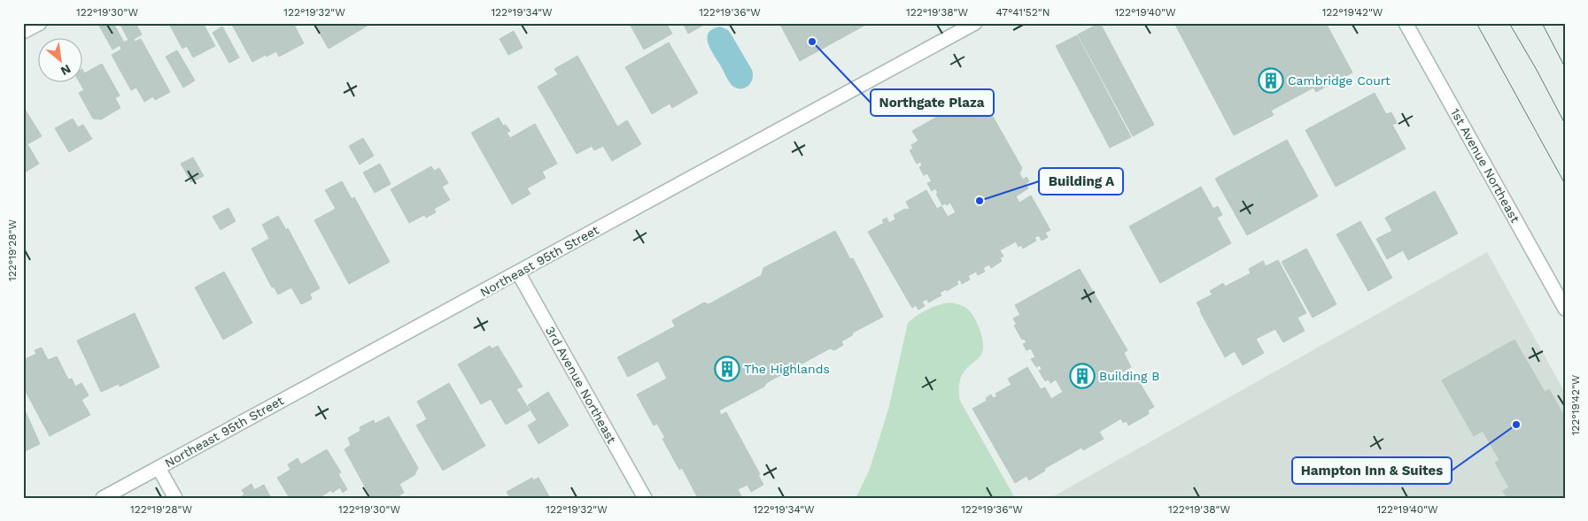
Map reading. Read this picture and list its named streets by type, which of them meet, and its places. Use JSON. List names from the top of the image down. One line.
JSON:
{"streets":{"street":["1st Avenue Northeast","Northeast 95th Street","3rd Avenue Northeast"]},"crossings":[["Northeast 95th Street","3rd Avenue Northeast"]],"places":{"other":["Northgate Plaza","Building A","Hampton Inn & Suites"],"building":["Cambridge Court","The Highlands","Building B"]},"north":"bottom right","coordinates":["122°19'30\"W","122°19'32\"W","122°19'34\"W","122°19'36\"W","122°19'38\"W","47°41'52\"N","122°19'40\"W","122°19'42\"W","122°19'28\"W"]}
